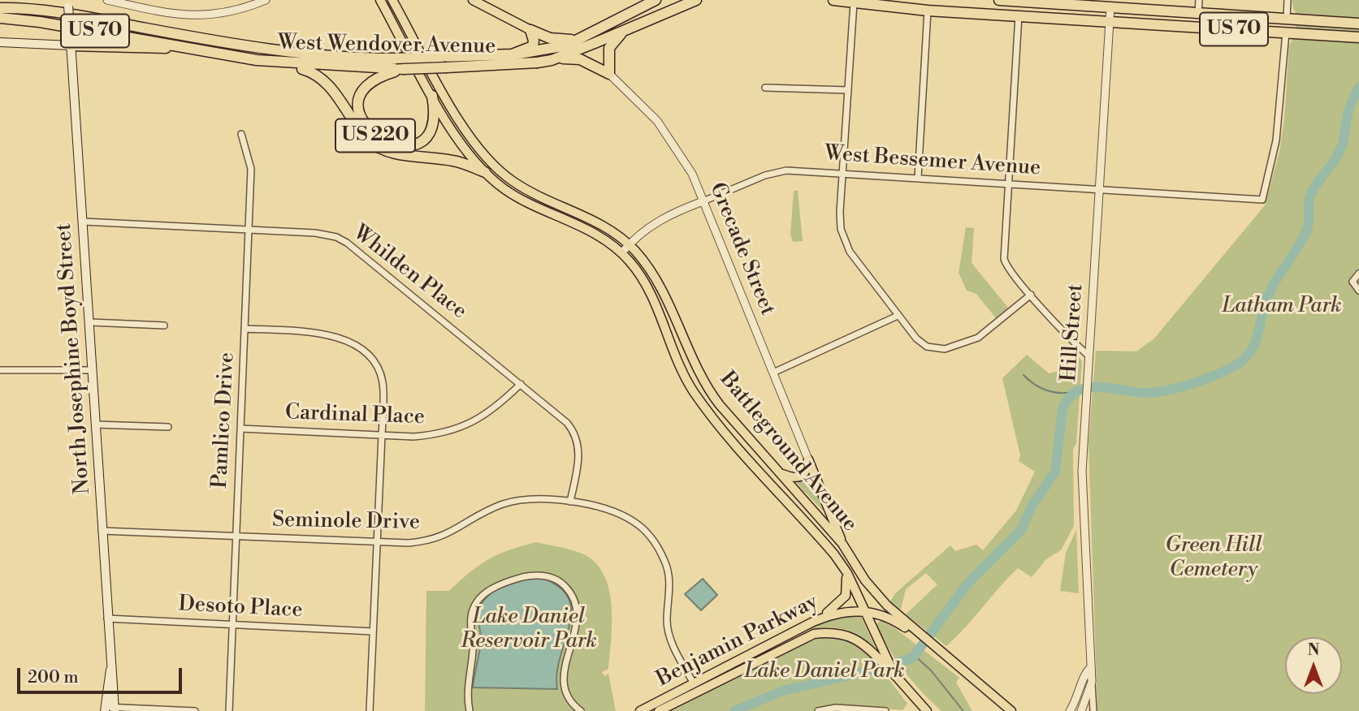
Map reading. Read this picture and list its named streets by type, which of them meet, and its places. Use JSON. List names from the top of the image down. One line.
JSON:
{"streets":{"highway":["US 70","West Wendover Avenue","US 220"],"main road":["North Josephine Boyd Street","Battleground Avenue","Benjamin Parkway"],"street":["West Bessemer Avenue","Grecade Street","Whilden Place","Hill Street","Cardinal Place","Pamlico Drive","Seminole Drive","Desoto Place"]},"crossings":[["US 70","West Bessemer Avenue"],["US 70","Hill Street"],["West Wendover Avenue","US 220"],["US 220","Battleground Avenue"],["West Bessemer Avenue","Grecade Street"],["West Bessemer Avenue","Hill Street"],["West Bessemer Avenue","Battleground Avenue"],["Whilden Place","North Josephine Boyd Street"],["Whilden Place","Cardinal Place"],["Whilden Place","Pamlico Drive"],["Whilden Place","Seminole Drive"],["North Josephine Boyd Street","Seminole Drive"],["North Josephine Boyd Street","Desoto Place"],["Cardinal Place","Pamlico Drive"],["Pamlico Drive","Seminole Drive"],["Pamlico Drive","Desoto Place"],["Battleground Avenue","Benjamin Parkway"],["Seminole Drive","Benjamin Parkway"]],"parks":["Latham Park","Green Hill Cemetery","Lake Daniel Reservoir Park","Lake Daniel Park"],"scale_bar":"200 m","north":"top"}
